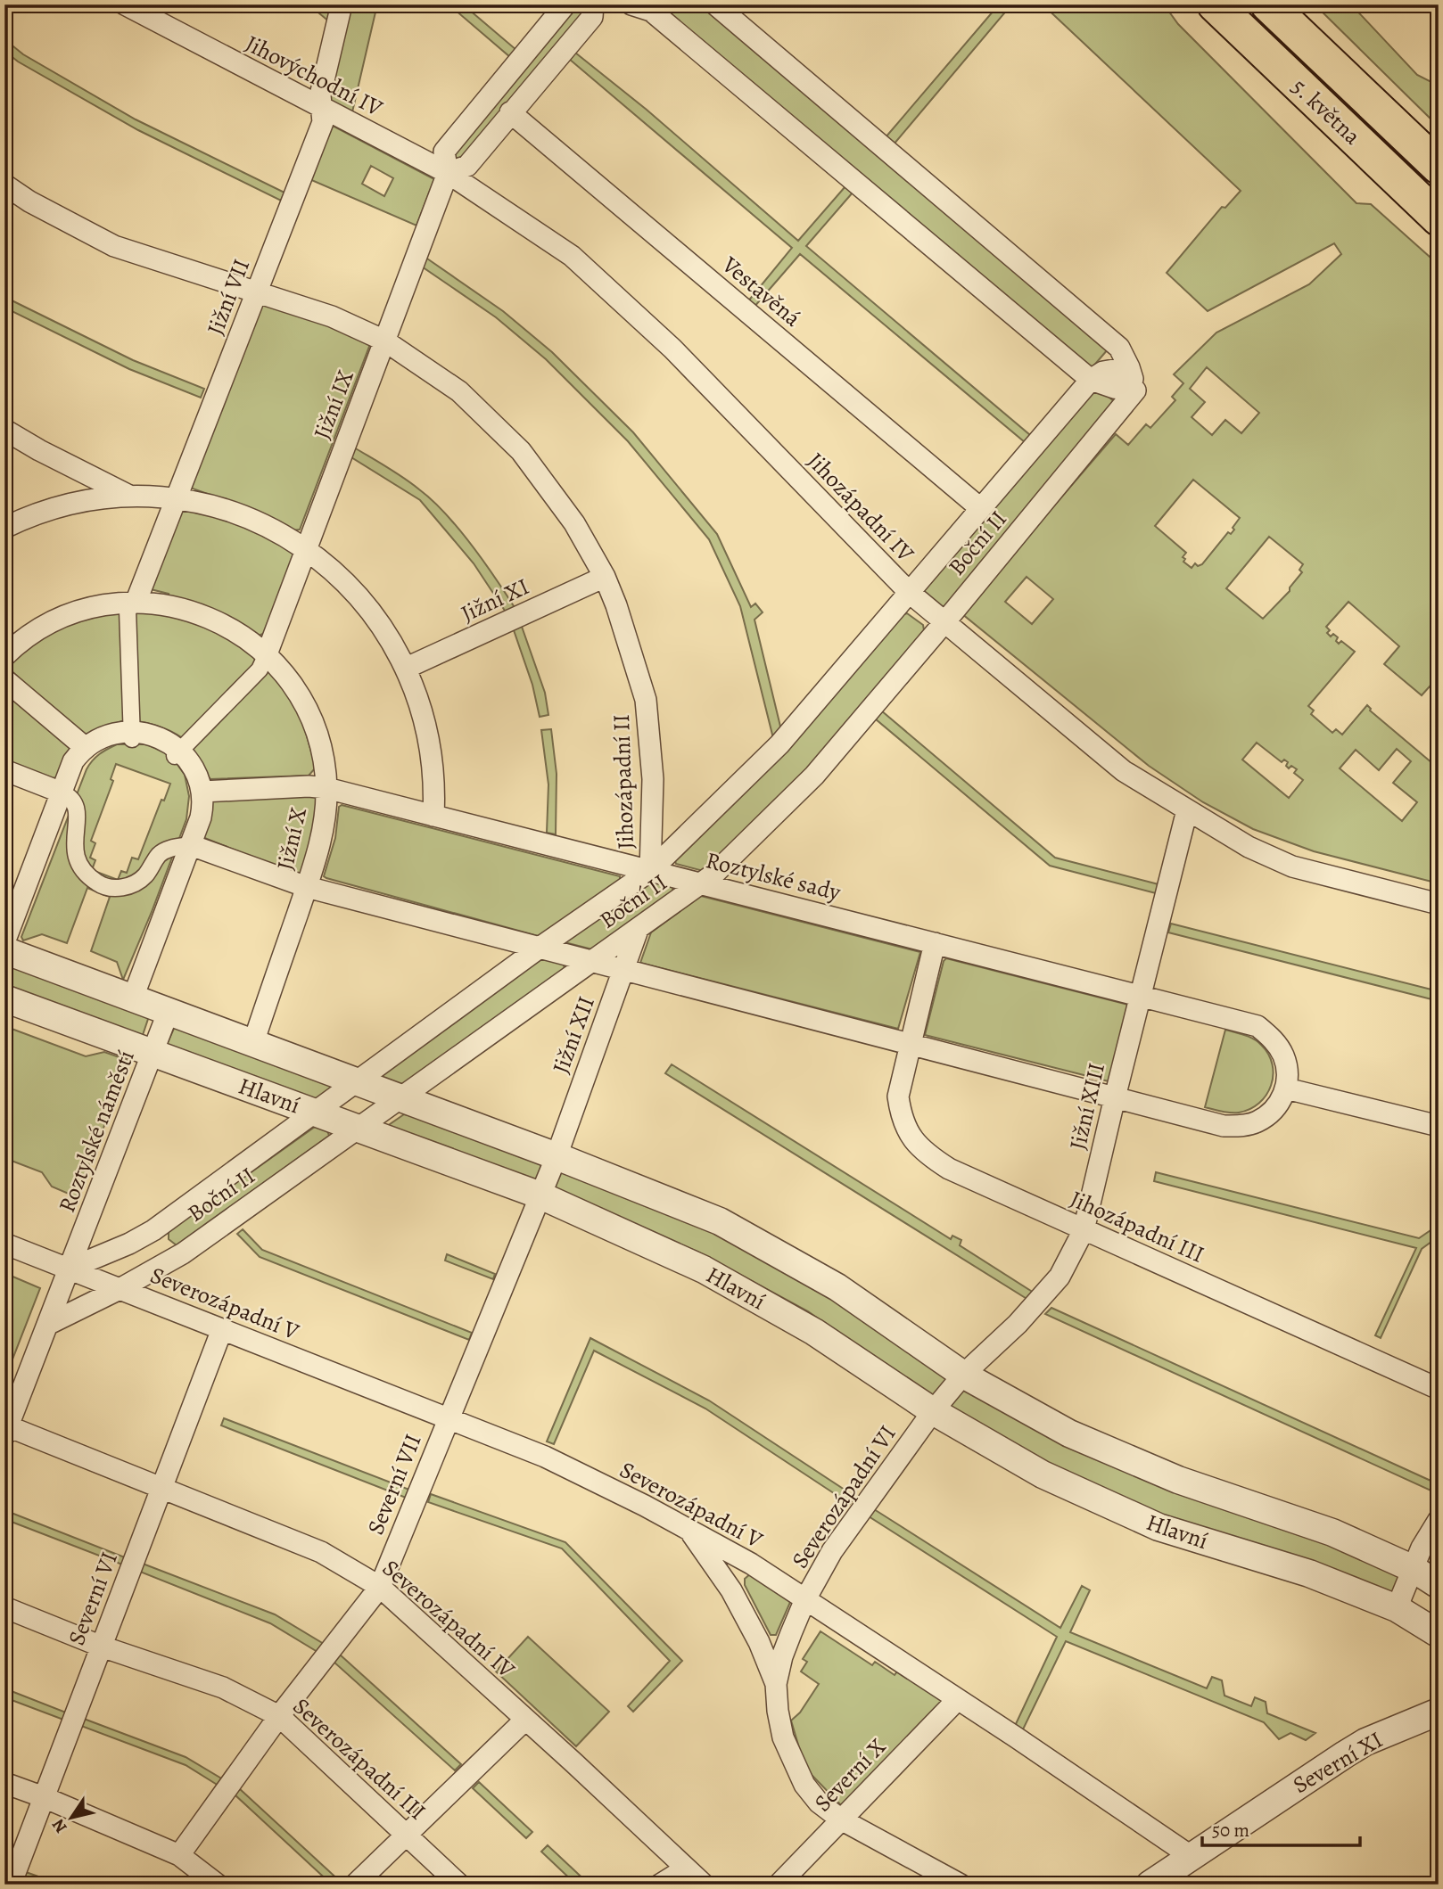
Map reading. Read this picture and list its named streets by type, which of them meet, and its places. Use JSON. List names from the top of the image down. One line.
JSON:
{"streets":{"highway":["5. května"],"street":["Jihovýchodní IV","Vestavěná","Jižní VII","Jižní IX","Jihozápadní IV","Boční II","Jižní XI","Jihozápadní II","Jižní X","Roztylské sady","Jižní XII","Hlavní","Jižní XIII","Roztylské náměstí","Jihozápadní III","Severozápadní V","Severní VII","Severozápadní VI","Severní VI","Severozápadní IV","Severozápadní III","Severní XI","Severní X"]},"crossings":[["Jihovýchodní IV","Jižní VII"],["Jihovýchodní IV","Jižní IX"],["Jihovýchodní IV","Jihozápadní IV"],["Vestavěná","Boční II"],["Jižní VII","Jihozápadní II"],["Jižní VII","Jižní X"],["Jižní IX","Jihozápadní IV"],["Jižní IX","Jihozápadní II"],["Jižní IX","Jižní X"],["Jihozápadní IV","Boční II"],["Jihozápadní IV","Jižní XIII"],["Boční II","Jihozápadní II"],["Boční II","Roztylské sady"],["Boční II","Jižní XII"],["Boční II","Hlavní"],["Boční II","Roztylské náměstí"],["Boční II","Severozápadní V"],["Jižní XI","Jihozápadní II"],["Jihozápadní II","Roztylské sady"],["Jižní X","Roztylské sady"],["Jižní X","Hlavní"],["Roztylské sady","Jižní XIII"],["Roztylské sady","Jihozápadní III"],["Jižní XII","Hlavní"],["Jižní XII","Severní VII"],["Hlavní","Jižní XIII"],["Hlavní","Roztylské náměstí"],["Hlavní","Severní VII"],["Hlavní","Severozápadní VI"],["Jižní XIII","Jihozápadní III"],["Jižní XIII","Severozápadní VI"],["Roztylské náměstí","Severozápadní V"],["Roztylské náměstí","Severozápadní IV"],["Severozápadní V","Severní VII"],["Severozápadní V","Severozápadní VI"],["Severozápadní V","Severní VI"],["Severozápadní V","Severní XI"],["Severozápadní V","Severní X"],["Severní VII","Severozápadní IV"],["Severní VII","Severozápadní III"],["Severozápadní VI","Severní X"],["Severní VI","Severozápadní IV"],["Severní VI","Severozápadní III"]],"scale_bar":"50 m","north":"bottom left"}
